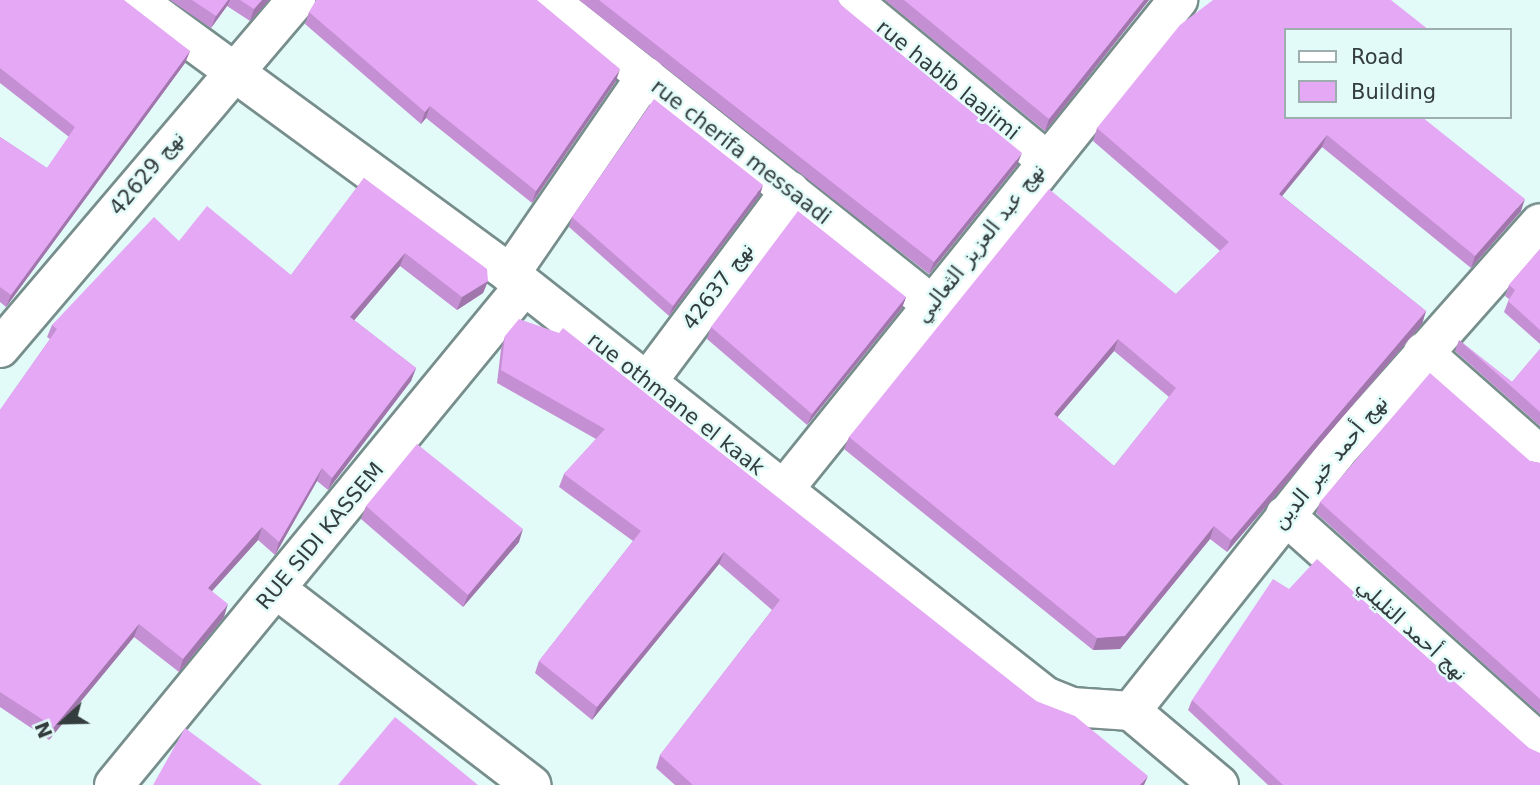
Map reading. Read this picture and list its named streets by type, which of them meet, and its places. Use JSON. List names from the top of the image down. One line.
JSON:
{"streets":{"street":["rue habib laajimi","rue cherifa messaadi","نهج 42629","نهج عبد العزيز الثعالبي","نهج 42637","rue othmane el kaak","نهج أحمد خير الدين","RUE SIDI KASSEM","نهج أحمد التليلي"]},"crossings":[["rue habib laajimi","نهج عبد العزيز الثعالبي"],["rue cherifa messaadi","نهج عبد العزيز الثعالبي"],["rue cherifa messaadi","نهج 42637"],["rue cherifa messaadi","RUE SIDI KASSEM"],["نهج 42629","rue othmane el kaak"],["نهج عبد العزيز الثعالبي","rue othmane el kaak"],["نهج 42637","rue othmane el kaak"],["rue othmane el kaak","نهج أحمد خير الدين"],["rue othmane el kaak","RUE SIDI KASSEM"],["نهج أحمد خير الدين","نهج أحمد التليلي"]],"legend":["Road","Building"],"north":"left"}
